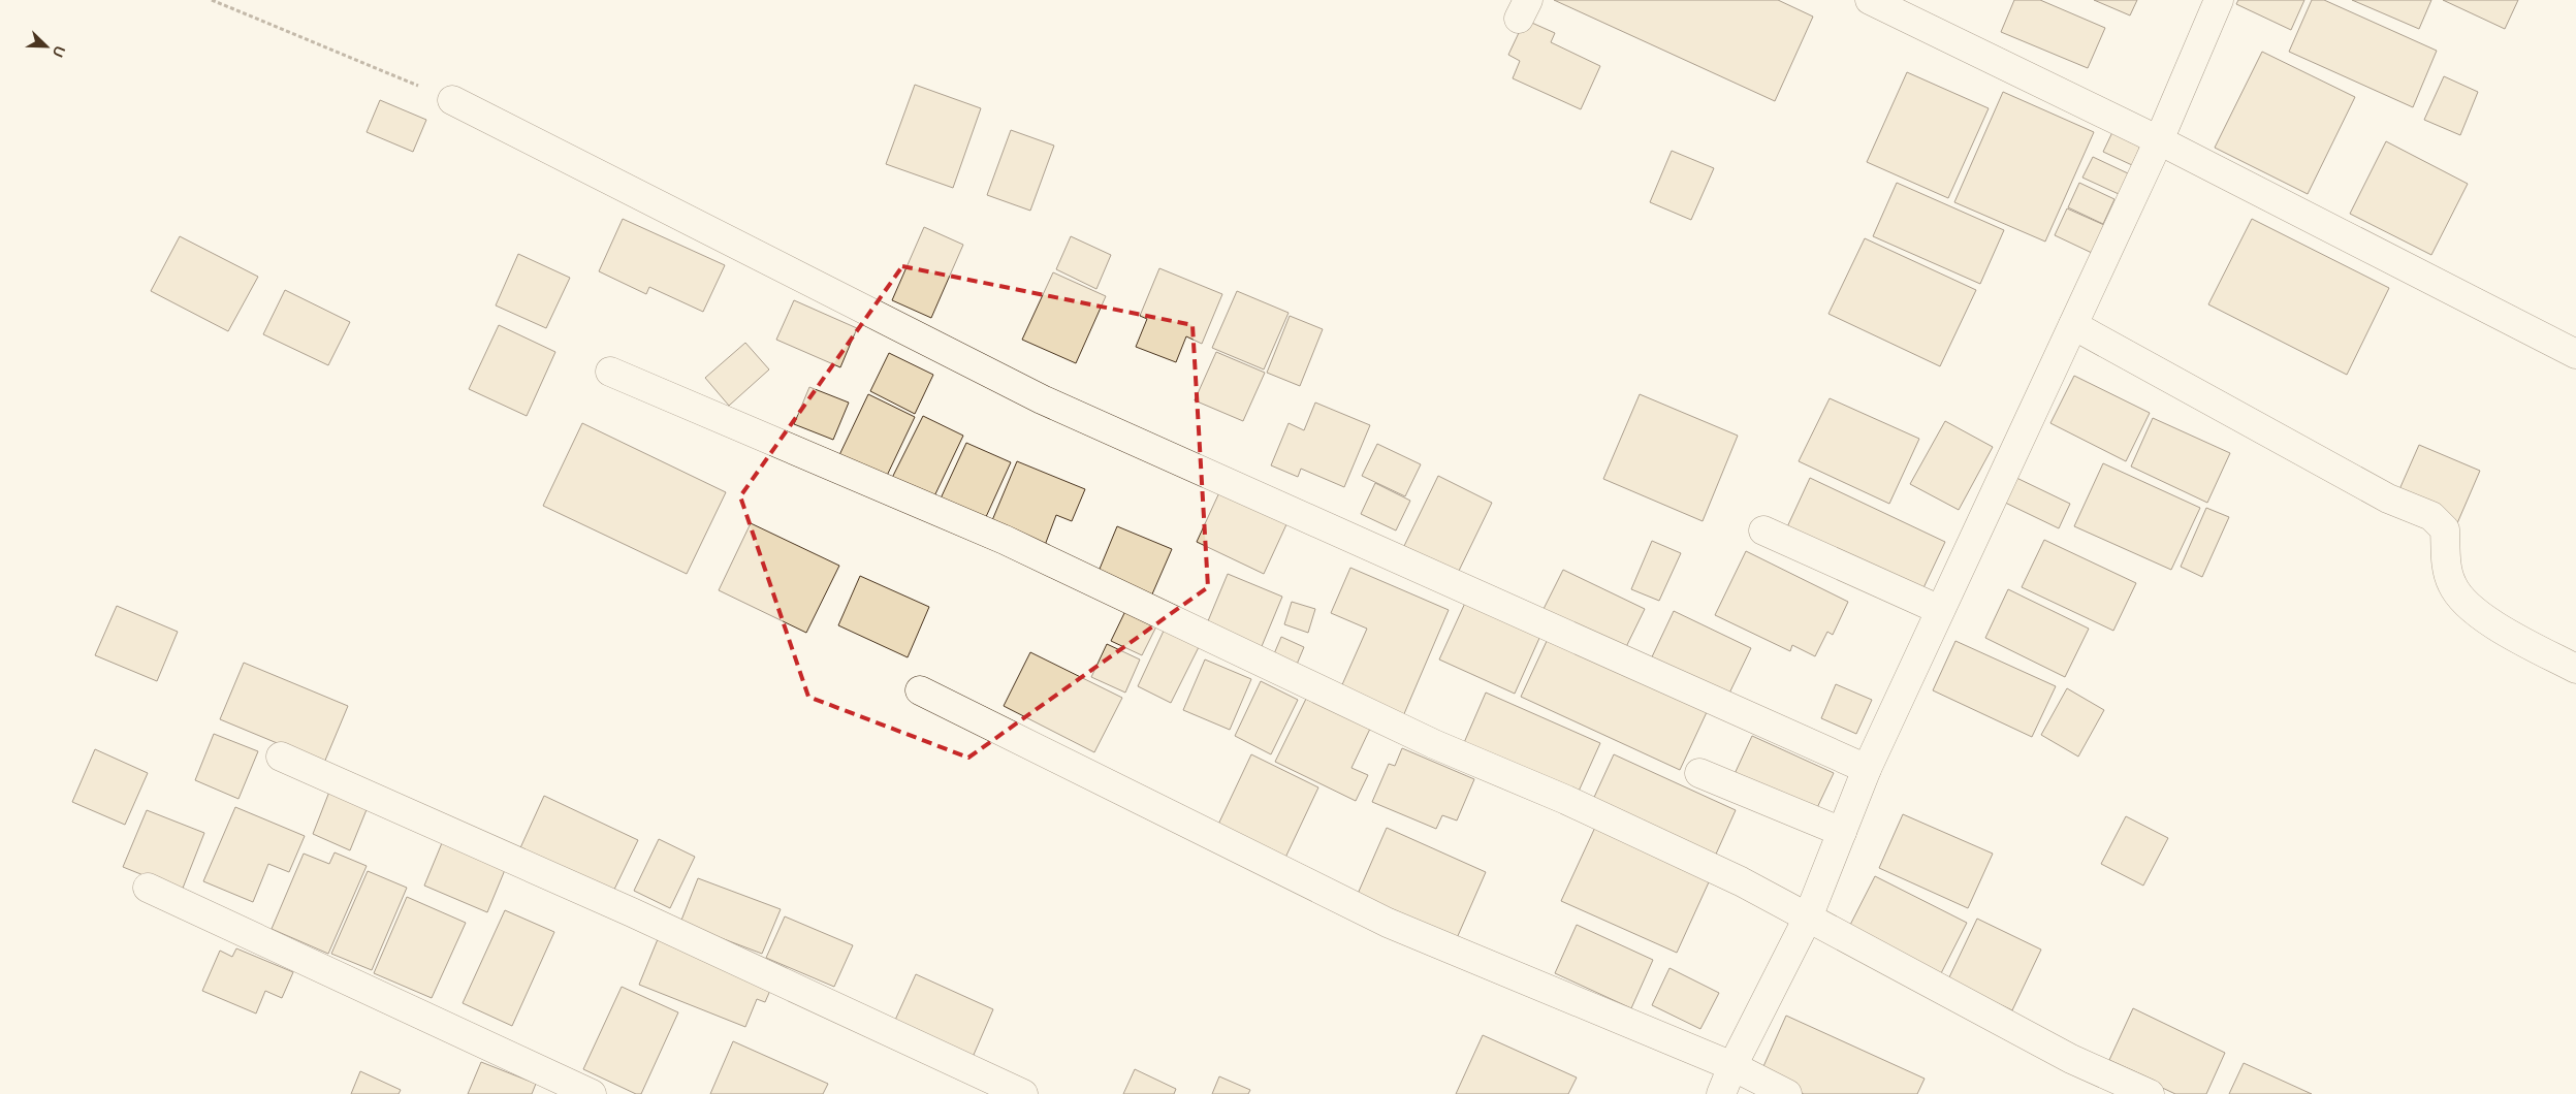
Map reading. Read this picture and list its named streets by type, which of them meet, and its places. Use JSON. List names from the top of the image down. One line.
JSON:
{"north":"bottom right"}
